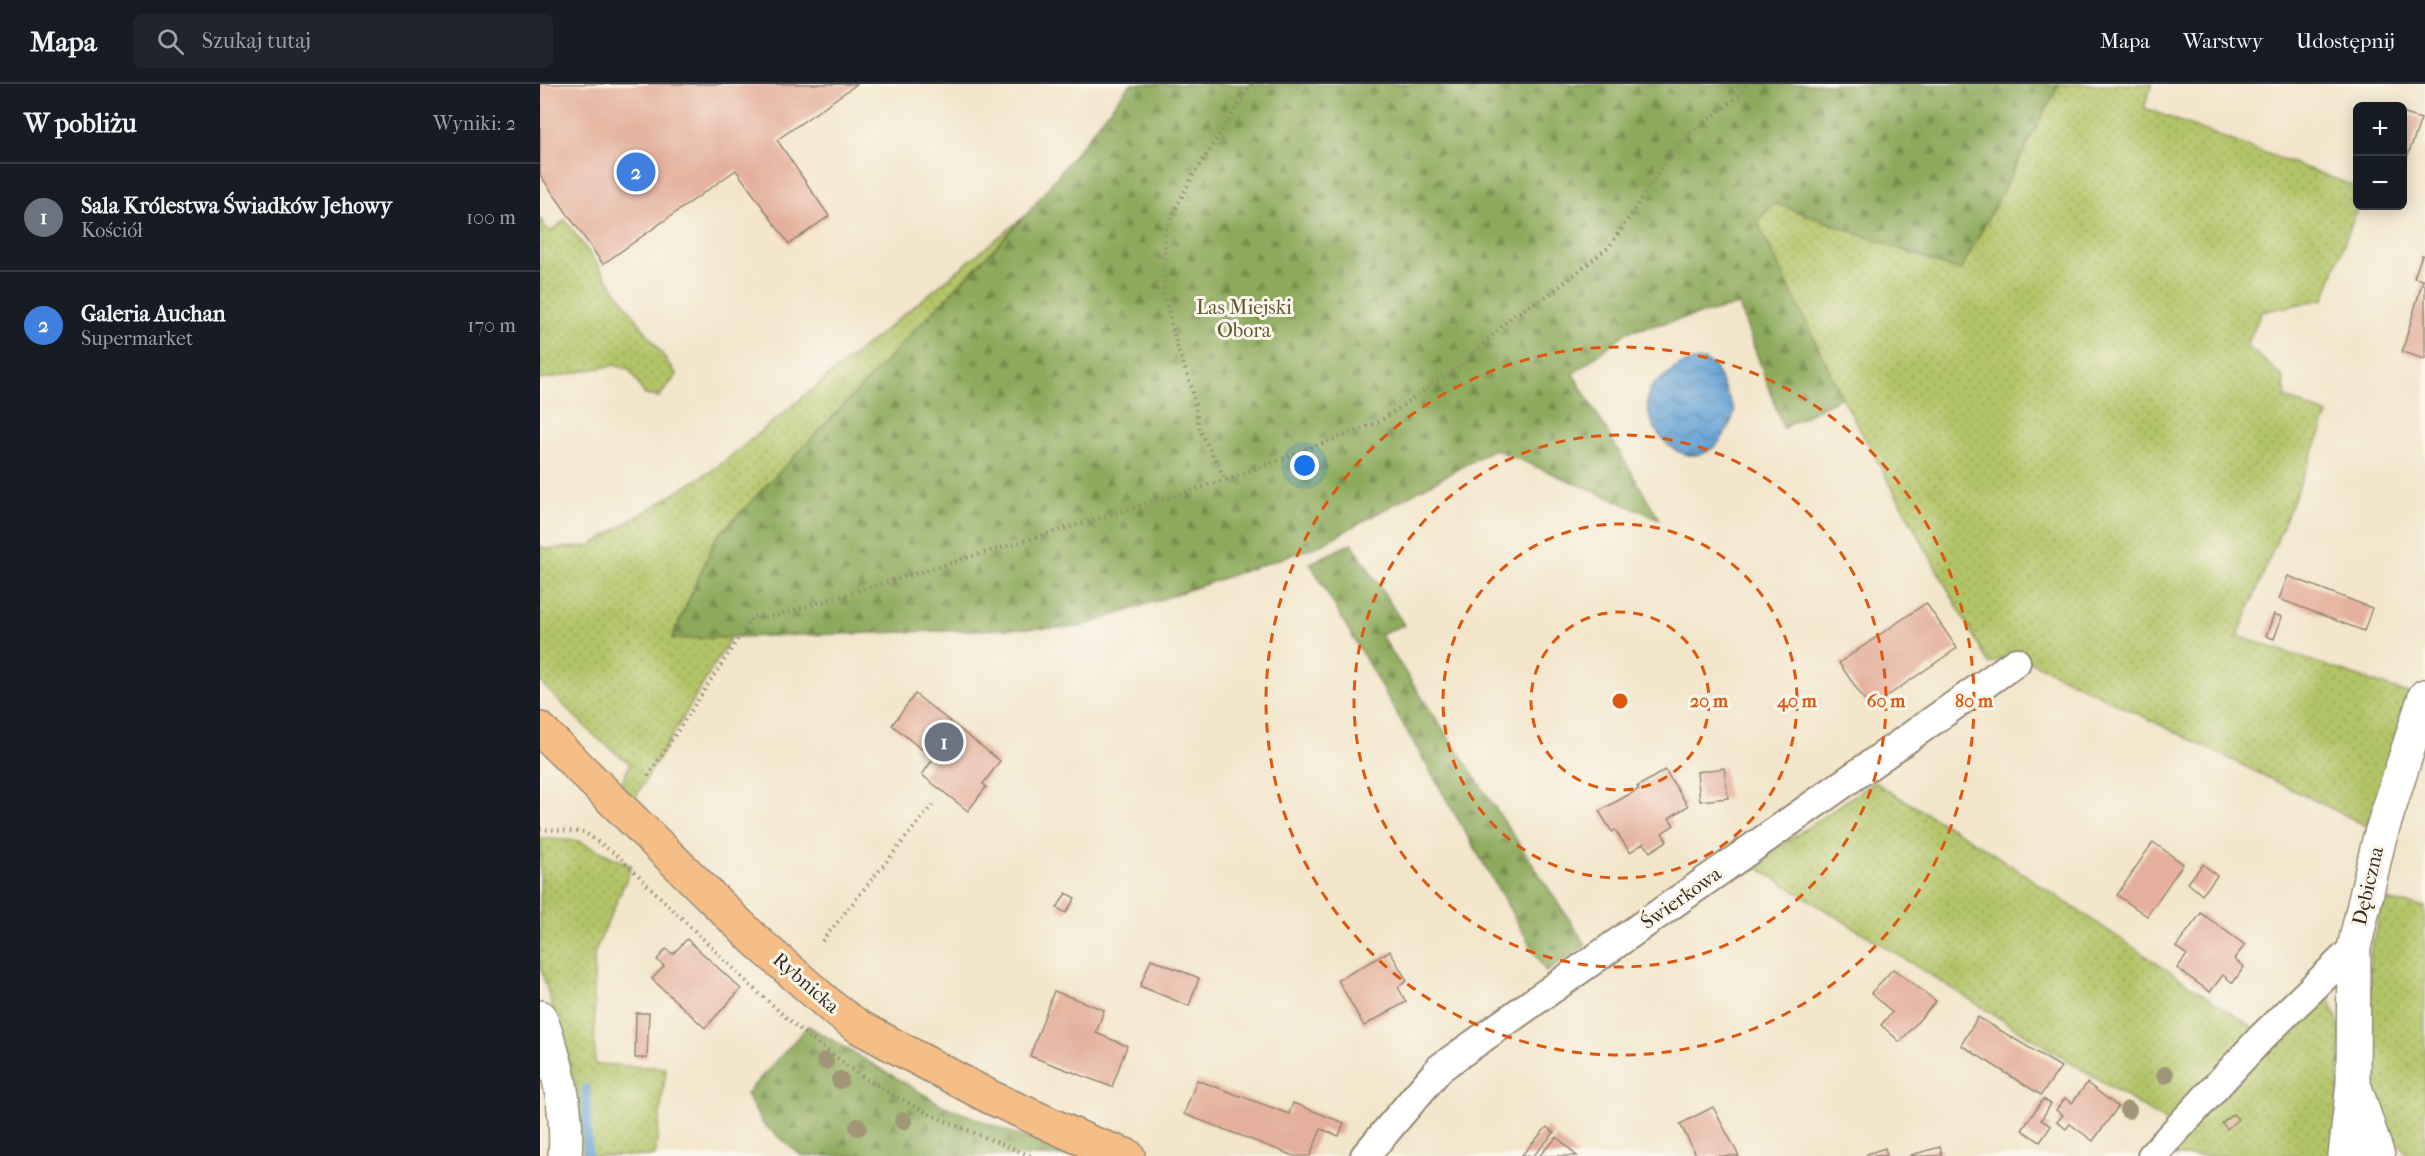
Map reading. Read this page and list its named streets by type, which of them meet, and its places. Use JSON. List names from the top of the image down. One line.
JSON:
{"streets":{"main road":["Rybnicka"],"street":["Dębiczna","Świerkowa"]},"parks":["Las Miejski Obora"],"page":{"header":"Mapa","search":"Szukaj tutaj","nav":["Mapa","Warstwy","Udostępnij"],"heading":["W pobliżu","Wyniki: 2"],"map_buttons":["+","−"],"pins":["2","1"],"list":[{"mark":"1","name":"Sala Królestwa Świadków Jehowy","note":"Kościół","value":"100 m"},{"mark":"2","name":"Galeria Auchan","note":"Supermarket","value":"170 m"}]},"rings":["20 m","40 m","60 m","80 m"]}
